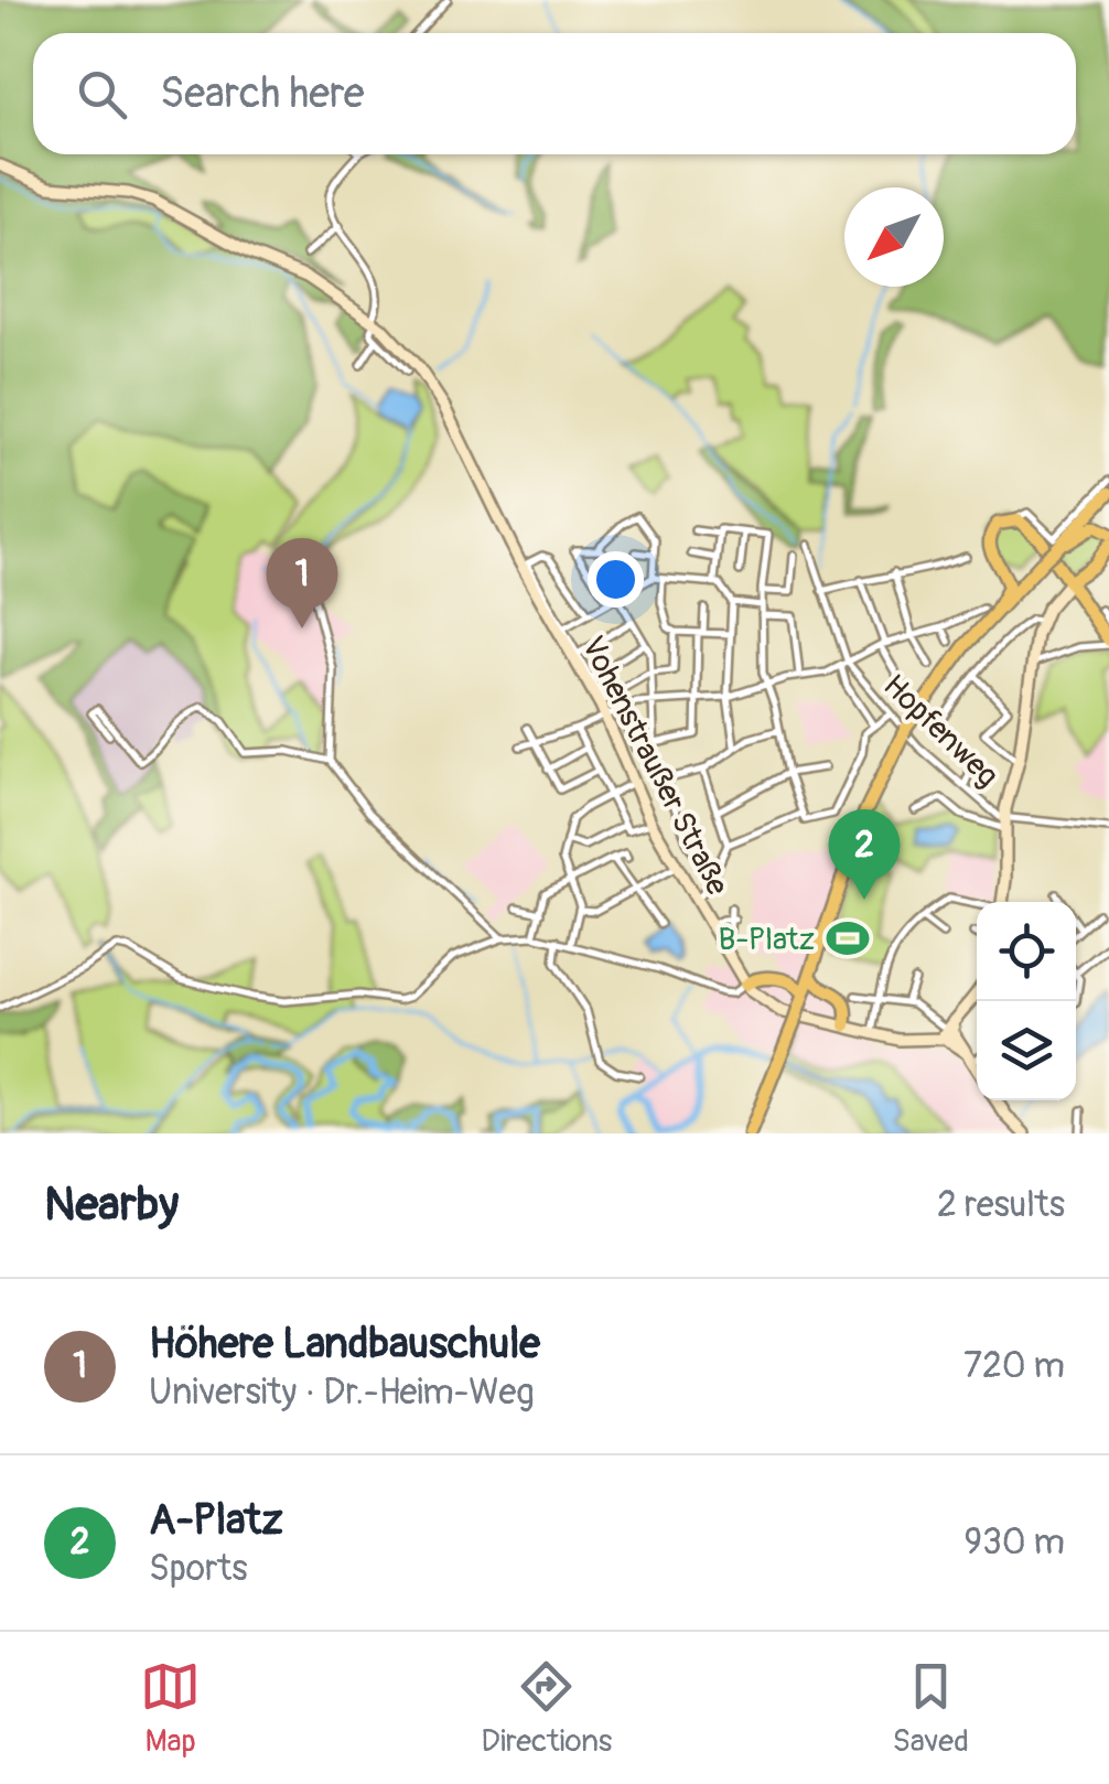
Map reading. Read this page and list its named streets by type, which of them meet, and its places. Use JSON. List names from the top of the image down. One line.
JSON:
{"streets":{"main road":["Vohenstraußer Straße"],"street":["Hopfenweg"]},"places":{"sports":["B-Platz"]},"north":"bottom left","page":{"search":"Search here","pins":["1","2"],"heading":["Nearby","2 results"],"list":[{"mark":"1","name":"Höhere Landbauschule","note":"University · Dr.-Heim-Weg","value":"720 m"},{"mark":"2","name":"A-Platz","note":"Sports","value":"930 m"}],"nav":["Map","Directions","Saved"]}}
